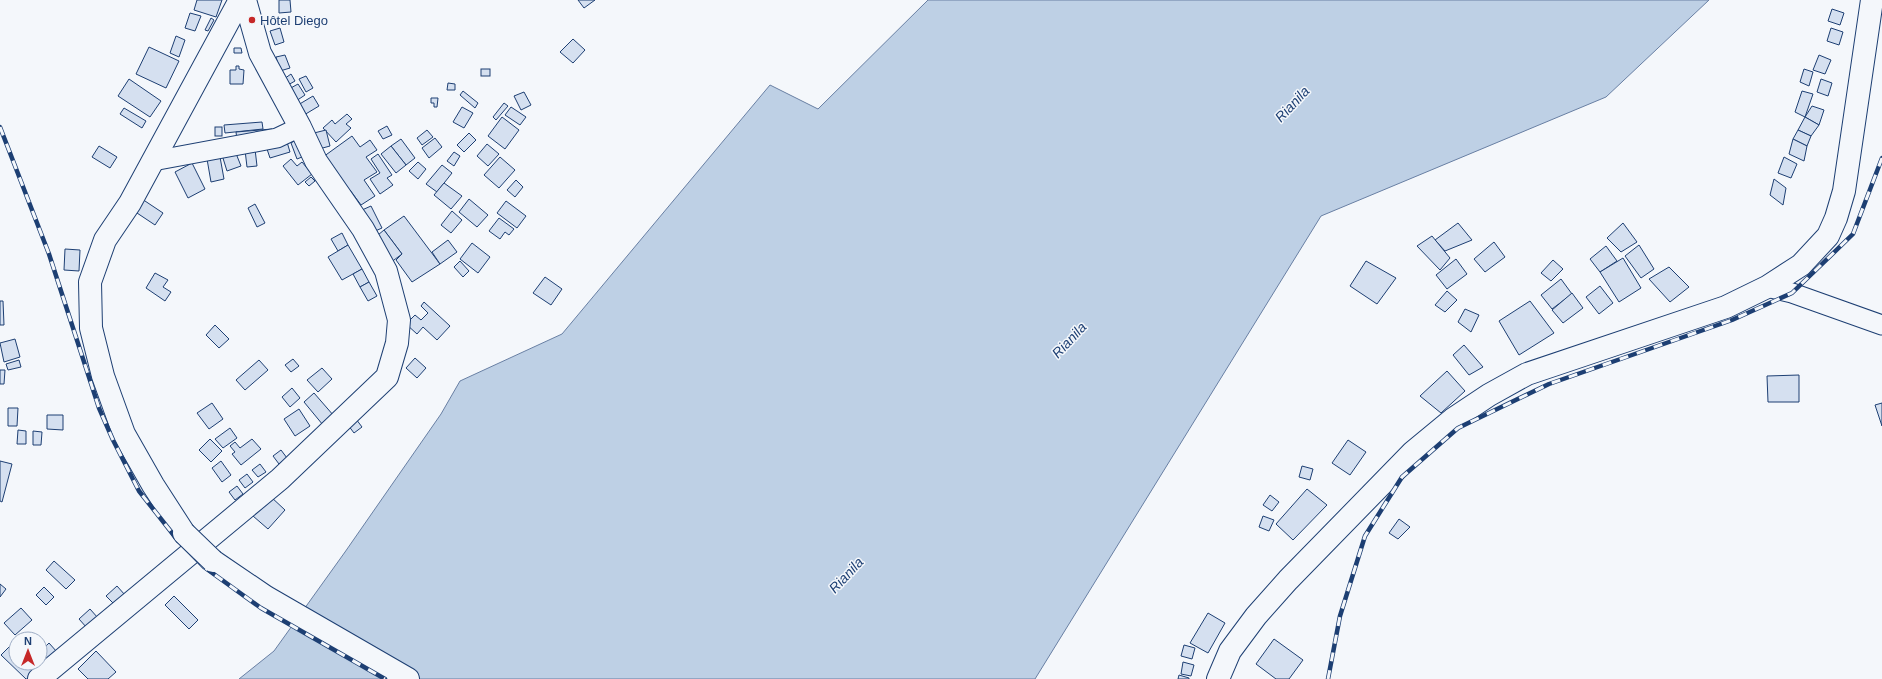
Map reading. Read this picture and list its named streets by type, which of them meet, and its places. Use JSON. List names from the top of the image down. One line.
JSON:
{"water":["Rianila"],"places":["Hôtel Diego"],"north":"top"}
